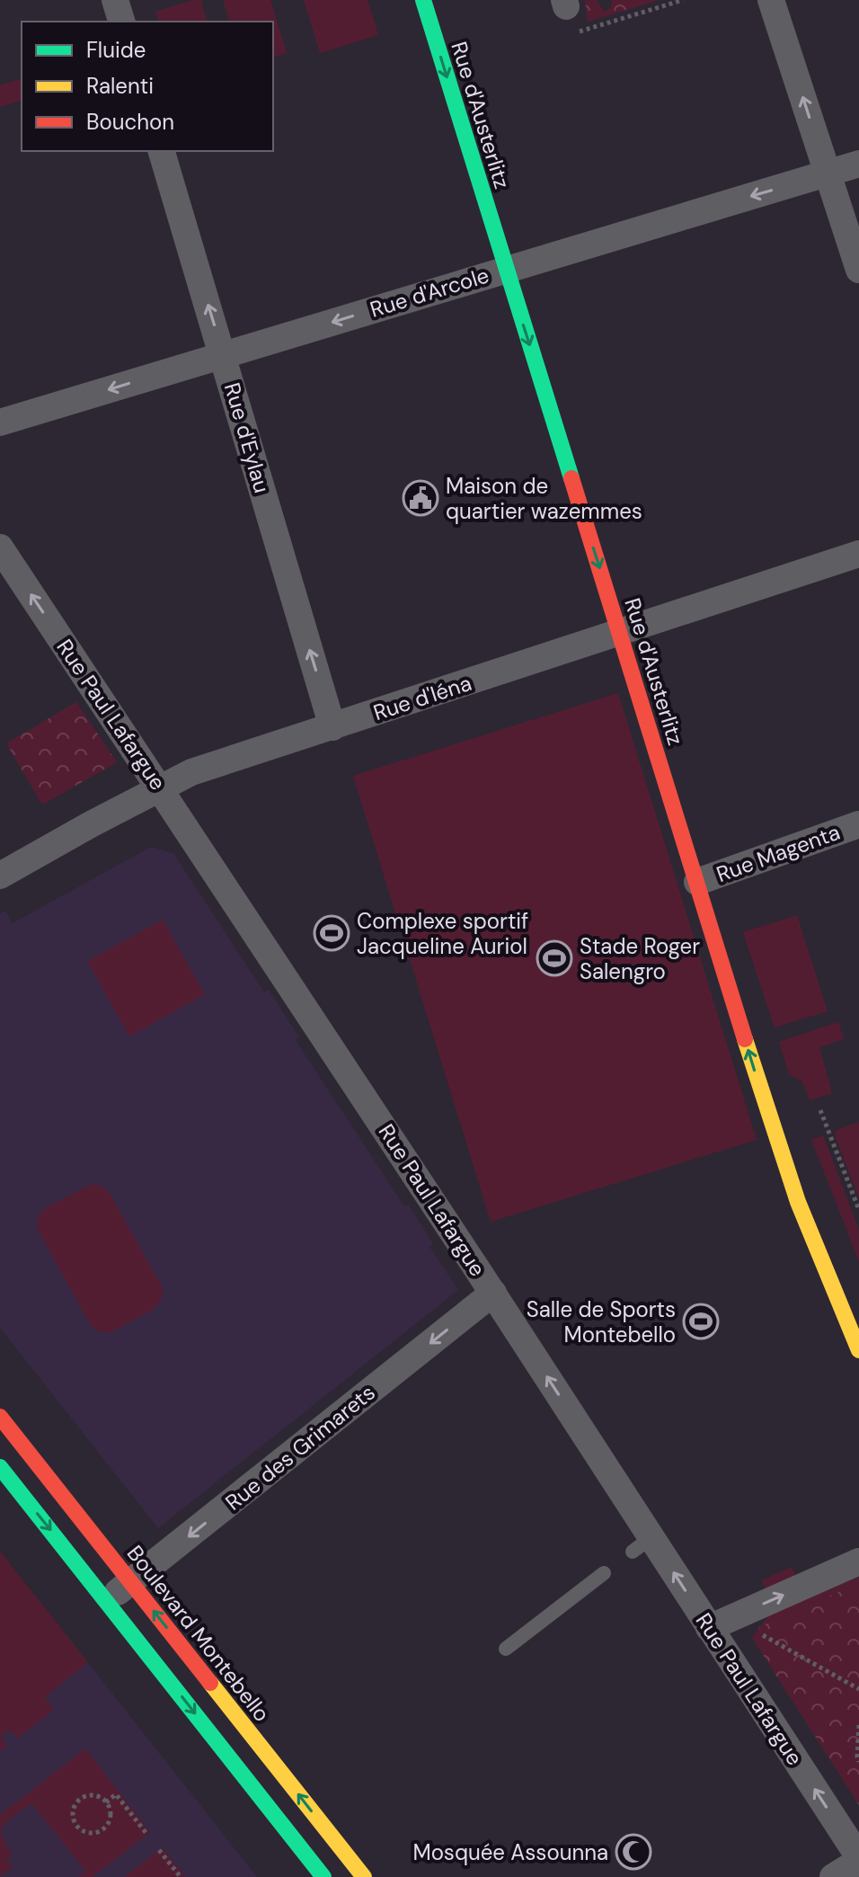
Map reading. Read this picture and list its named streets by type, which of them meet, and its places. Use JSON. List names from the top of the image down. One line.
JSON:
{"streets":{"street":["Rue d'Austerlitz","Rue d'Arcole","Rue d'Eylau","Rue d'Iéna","Rue Paul Lafargue","Rue Magenta","Rue des Grimarets","Boulevard Montebello"]},"crossings":[["Rue d'Austerlitz","Rue d'Arcole"],["Rue d'Austerlitz","Rue d'Iéna"],["Rue d'Austerlitz","Rue Magenta"],["Rue d'Arcole","Rue d'Eylau"],["Rue d'Eylau","Rue d'Iéna"],["Rue d'Iéna","Rue Paul Lafargue"],["Rue Paul Lafargue","Rue des Grimarets"],["Rue des Grimarets","Boulevard Montebello"]],"one_way":["Rue d'Arcole","Rue d'Eylau","Rue Paul Lafargue","Rue des Grimarets"],"places":{"public building":["Maison de quartier wazemmes"],"sports":["Complexe sportif Jacqueline Auriol","Stade Roger Salengro","Salle de Sports Montebello"],"mosque":["Mosquée Assounna"]},"legend":["Fluide","Ralenti","Bouchon"]}
